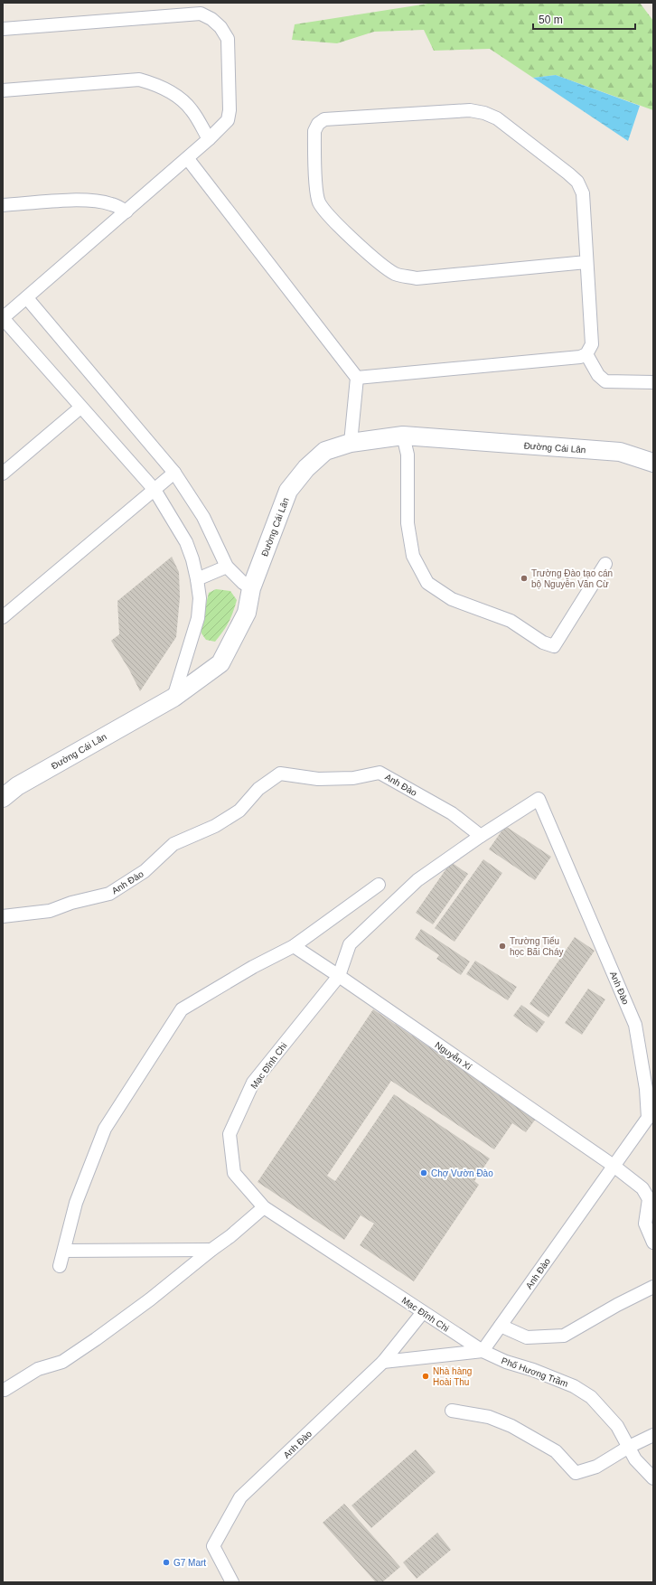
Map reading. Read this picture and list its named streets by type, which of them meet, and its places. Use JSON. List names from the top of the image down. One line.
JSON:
{"streets":{"main road":["Đường Cái Lân"],"street":["Anh Đào","Nguyễn Xí","Mạc Đĩnh Chi","Phố Hương Trầm"]},"crossings":[["Anh Đào","Nguyễn Xí"],["Anh Đào","Mạc Đĩnh Chi"],["Anh Đào","Phố Hương Trầm"],["Nguyễn Xí","Mạc Đĩnh Chi"],["Mạc Đĩnh Chi","Phố Hương Trầm"]],"places":["Trường Đào tạo cán bộ Nguyễn Văn Cừ","Trường Tiểu học Bãi Cháy","Chợ Vườn Đào","Nhà hàng Hoài Thu","G7 Mart"],"scale_bar":"50 m"}
